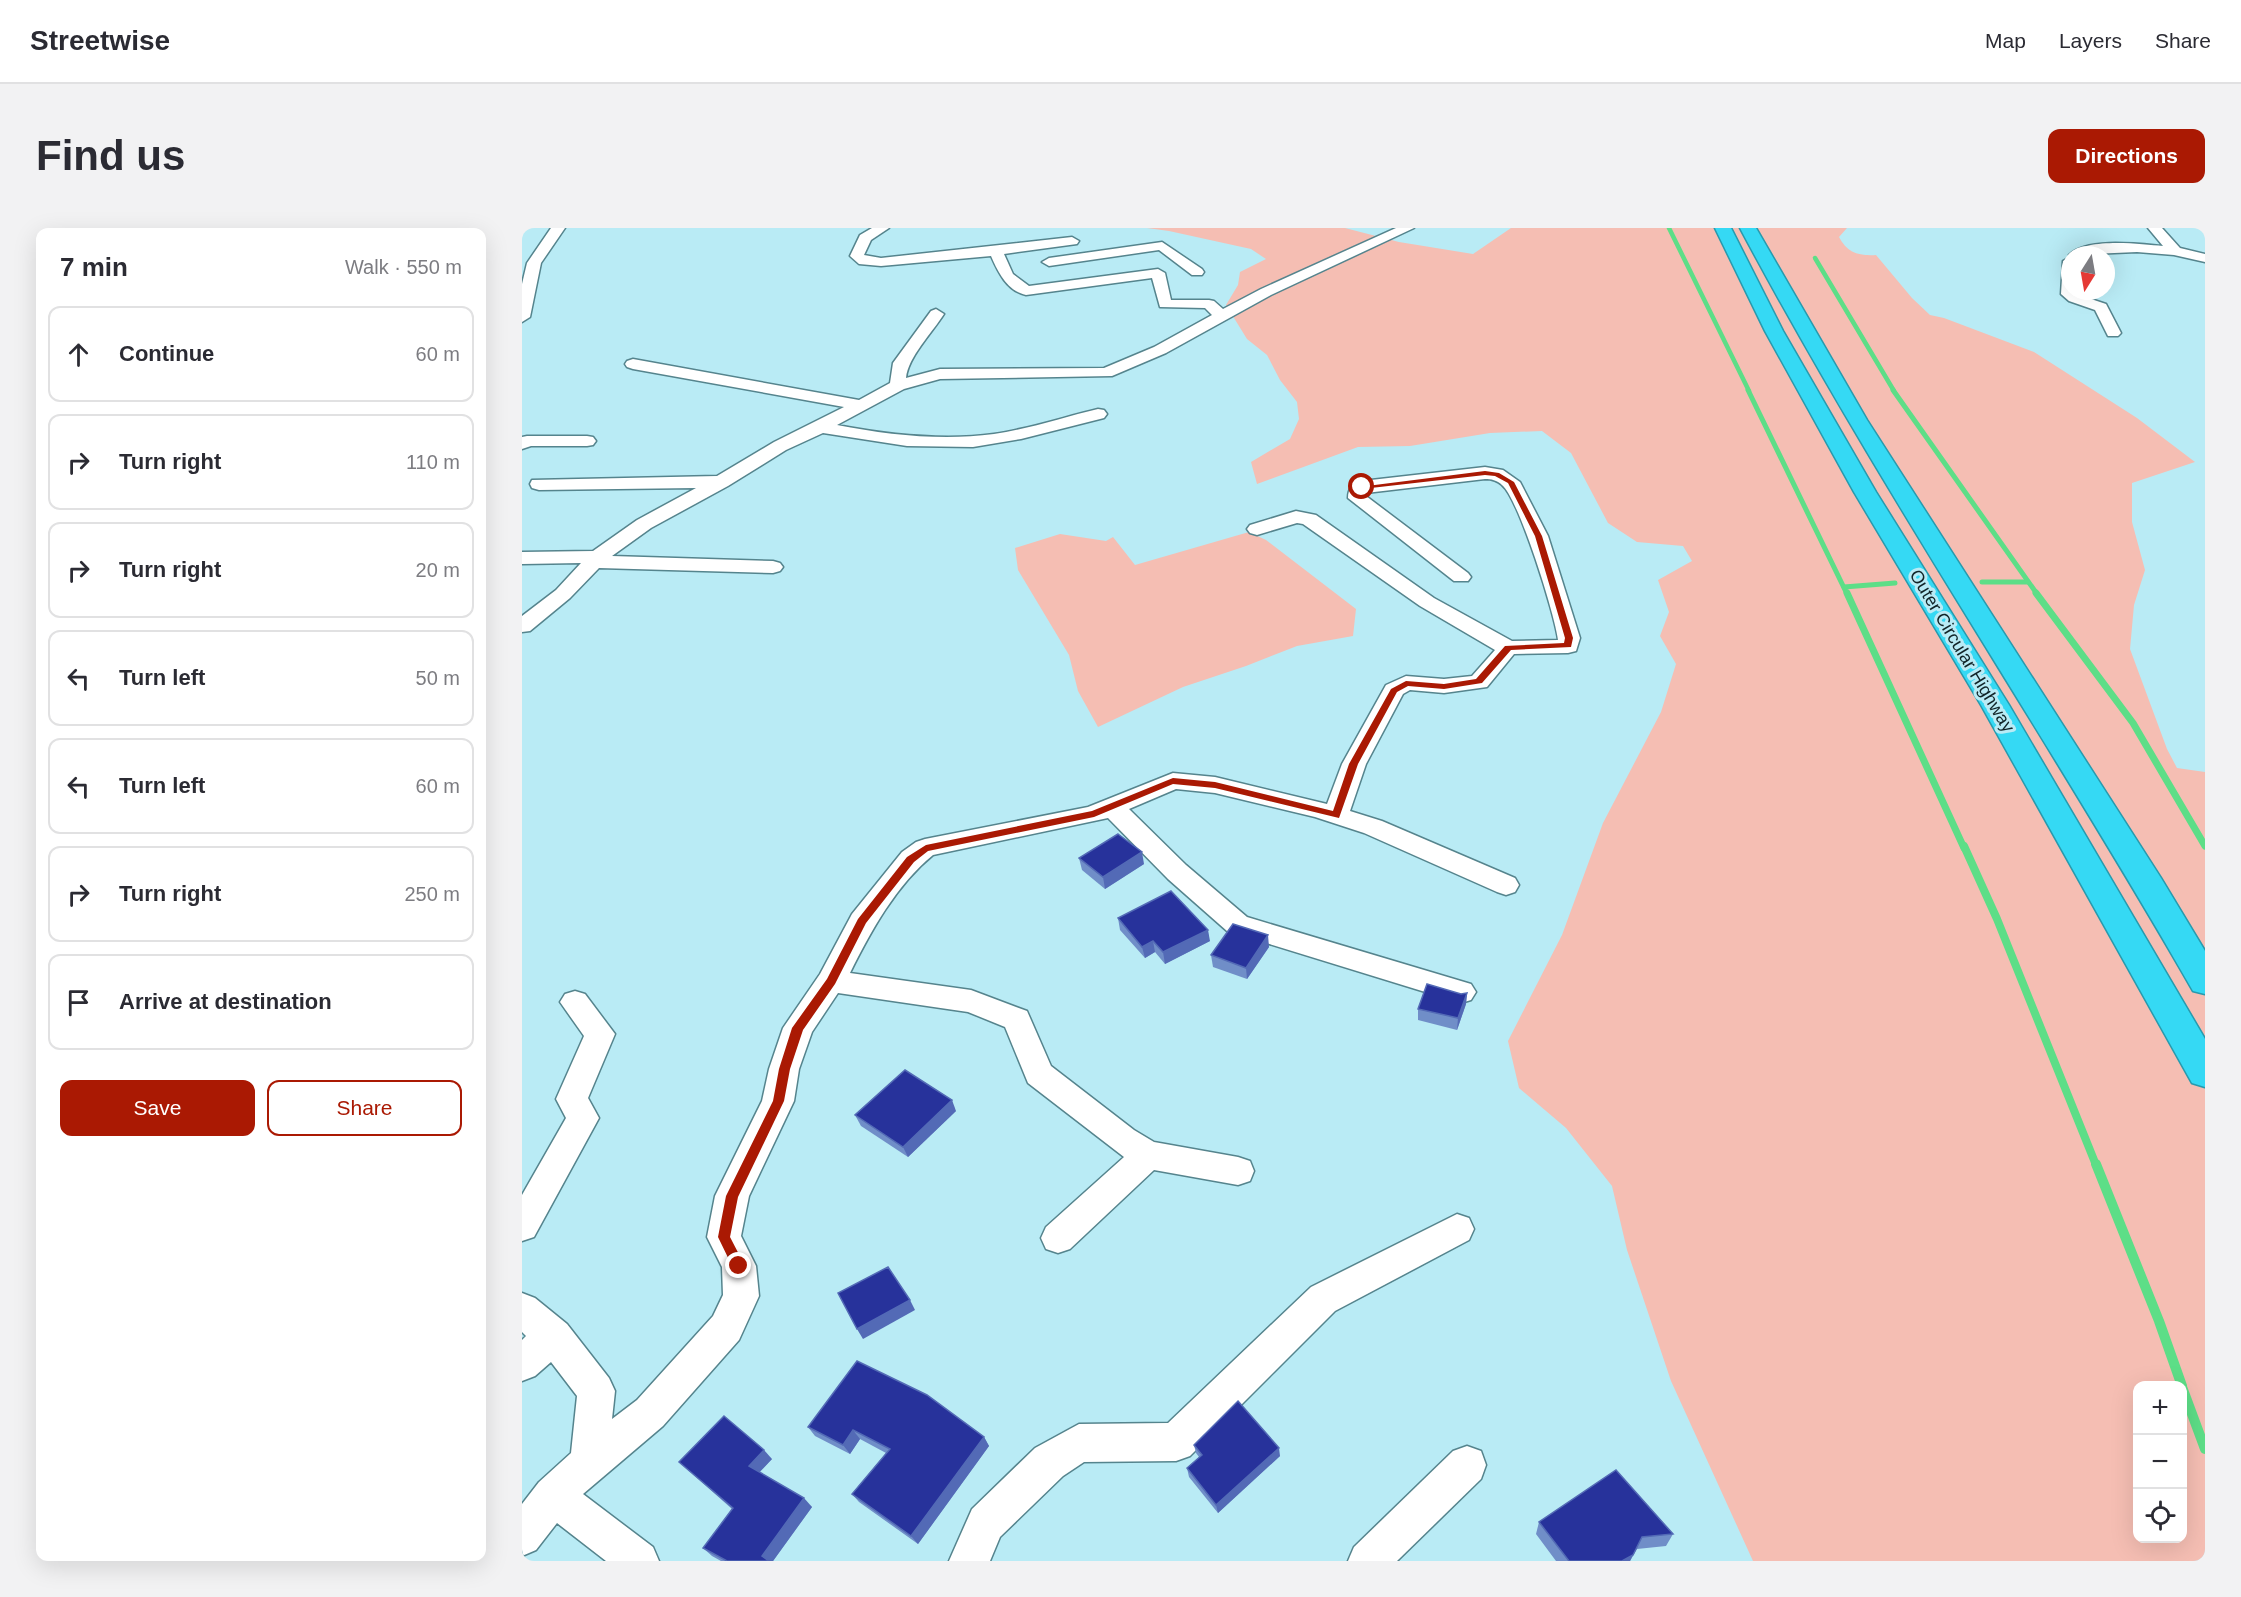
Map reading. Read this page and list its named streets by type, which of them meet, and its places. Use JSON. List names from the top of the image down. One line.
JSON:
{"streets":{"highway":["Outer Circular Highway"]},"north":"bottom","page":{"header":"Streetwise","nav":["Map","Layers","Share"],"buttons":["Directions",["Save","Share"]],"title":"Find us","heading":["7 min","Walk · 550 m"],"list":[["Continue","60 m"],["Turn right","110 m"],["Turn right","20 m"],["Turn left","50 m"],["Turn left","60 m"],["Turn right","250 m"],"Arrive at destination"],"map_buttons":["+","−"]}}
